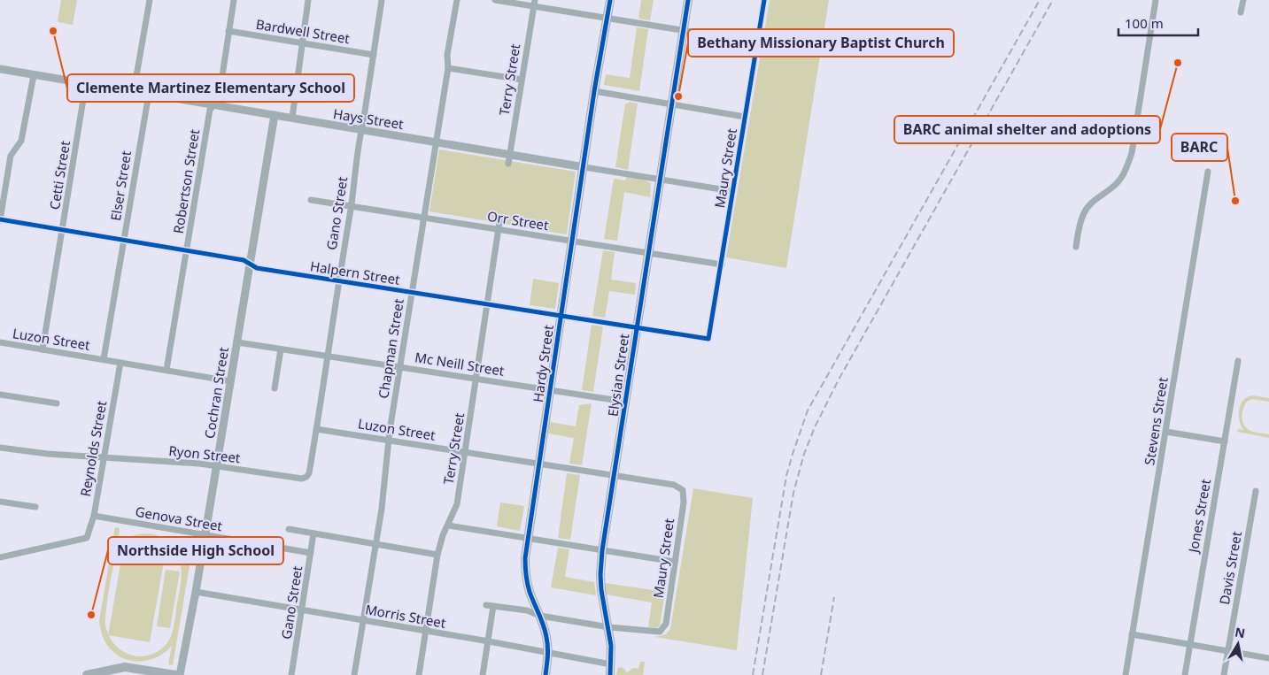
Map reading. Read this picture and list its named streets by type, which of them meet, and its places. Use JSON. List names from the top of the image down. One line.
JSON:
{"streets":{"main road":["Hardy Street","Elysian Street"],"street":["Bardwell Street","Terry Street","Hays Street","Maury Street","Cetti Street","Robertson Street","Elser Street","Gano Street","Orr Street","Halpern Street","Luzon Street","Chapman Street","Mc Neill Street","Cochran Street","Stevens Street","Reynolds Street","Ryon Street","Jones Street","Genova Street","Davis Street","Morris Street"]},"crossings":[["Bardwell Street","Robertson Street"],["Bardwell Street","Gano Street"],["Terry Street","Hays Street"],["Terry Street","Orr Street"],["Terry Street","Halpern Street"],["Terry Street","Luzon Street"],["Terry Street","Mc Neill Street"],["Terry Street","Morris Street"],["Hays Street","Maury Street"],["Hays Street","Cetti Street"],["Hays Street","Robertson Street"],["Hays Street","Elser Street"],["Hays Street","Gano Street"],["Hays Street","Chapman Street"],["Hays Street","Hardy Street"],["Hays Street","Elysian Street"],["Hays Street","Cochran Street"],["Maury Street","Orr Street"],["Maury Street","Halpern Street"],["Maury Street","Luzon Street"],["Maury Street","Elysian Street"],["Cetti Street","Halpern Street"],["Cetti Street","Luzon Street"],["Robertson Street","Halpern Street"],["Robertson Street","Luzon Street"],["Elser Street","Halpern Street"],["Elser Street","Luzon Street"],["Gano Street","Orr Street"],["Gano Street","Halpern Street"],["Gano Street","Luzon Street"],["Gano Street","Mc Neill Street"],["Gano Street","Ryon Street"],["Gano Street","Genova Street"],["Gano Street","Morris Street"],["Orr Street","Chapman Street"],["Orr Street","Hardy Street"],["Orr Street","Elysian Street"],["Halpern Street","Chapman Street"],["Halpern Street","Hardy Street"],["Halpern Street","Elysian Street"],["Halpern Street","Cochran Street"],["Luzon Street","Chapman Street"],["Luzon Street","Hardy Street"],["Luzon Street","Elysian Street"],["Luzon Street","Cochran Street"],["Luzon Street","Reynolds Street"],["Chapman Street","Mc Neill Street"],["Chapman Street","Morris Street"],["Mc Neill Street","Hardy Street"],["Mc Neill Street","Elysian Street"],["Mc Neill Street","Cochran Street"],["Hardy Street","Morris Street"],["Elysian Street","Morris Street"],["Cochran Street","Ryon Street"],["Cochran Street","Genova Street"],["Cochran Street","Morris Street"],["Reynolds Street","Ryon Street"],["Reynolds Street","Genova Street"]],"places":["Clemente Martinez Elementary School","BARC animal shelter and adoptions","Bethany Missionary Baptist Church","BARC","Northside High School"],"scale_bar":"100 m","north":"top"}
